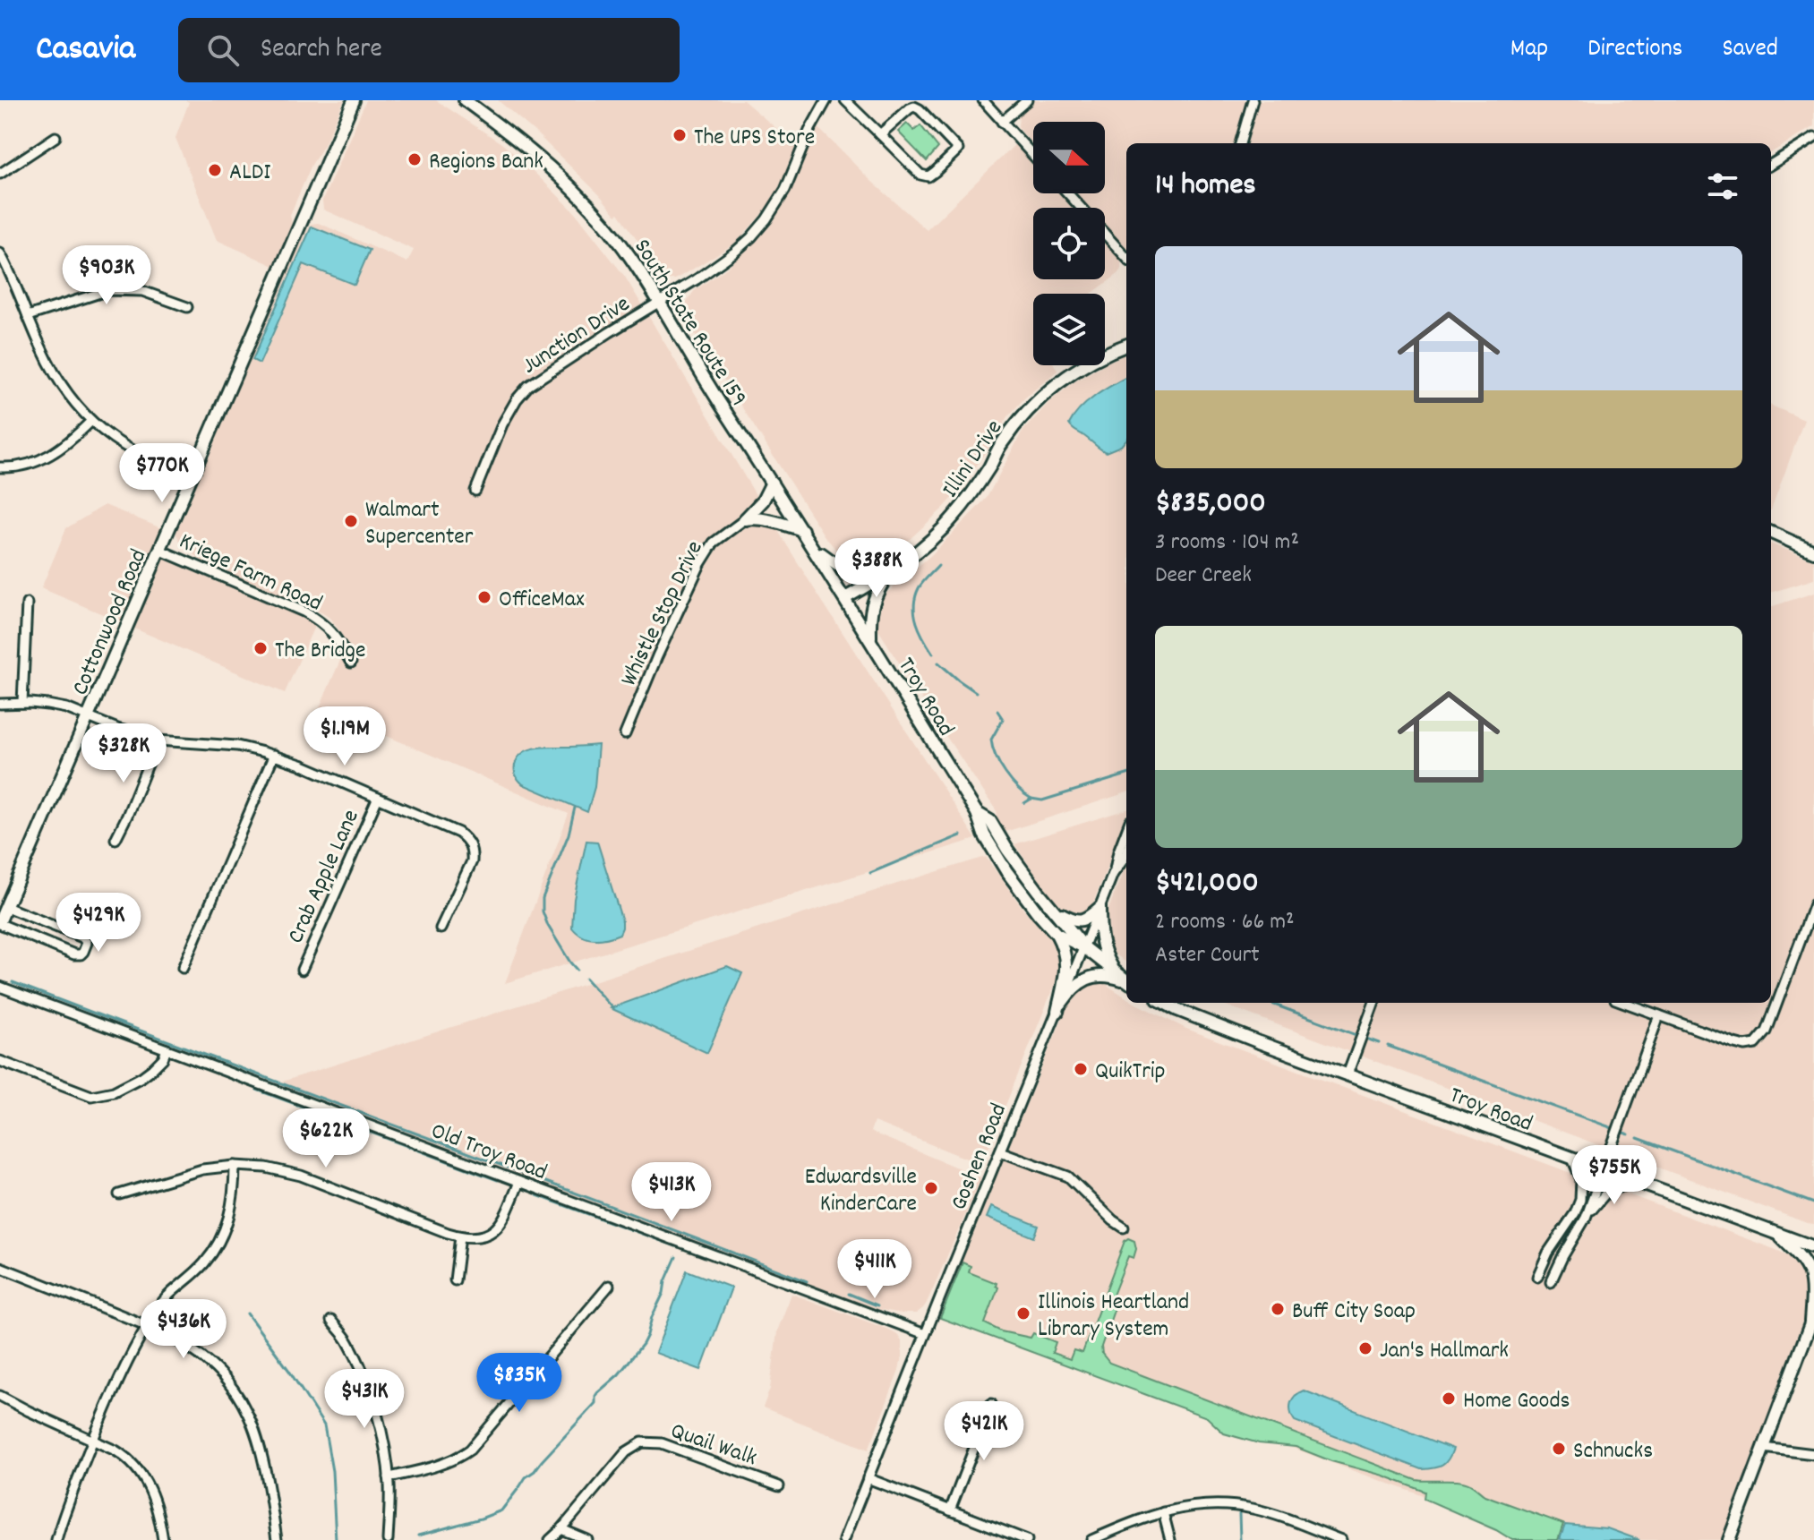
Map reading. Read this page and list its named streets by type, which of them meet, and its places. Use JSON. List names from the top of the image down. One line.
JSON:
{"streets":{"main road":["South State Route 159","Illini Drive","Whistle Stop Drive","Cottonwood Road","Troy Road"],"street":["Junction Drive","Kriege Farm Road","Crab Apple Lane","Old Troy Road","Goshen Road","Quail Walk"]},"crossings":[["South State Route 159","Junction Drive"],["South State Route 159","Illini Drive"],["South State Route 159","Whistle Stop Drive"],["South State Route 159","Troy Road"],["Illini Drive","Troy Road"],["Kriege Farm Road","Cottonwood Road"],["Troy Road","Goshen Road"],["Old Troy Road","Goshen Road"]],"places":["The UPS Store","Regions Bank","ALDI","Walmart Supercenter","OfficeMax","The Bridge","QuikTrip","Edwardsville KinderCare","Buff City Soap","Illinois Heartland Library System","Jan's Hallmark","Home Goods","Schnucks"],"north":"right","page":{"header":"Casavia","search":"Search here","nav":["Map","Directions","Saved"],"heading":"14 homes","list":[{"name":"$835,000","note":"3 rooms · 104 m² · Deer Creek"},{"name":"$421,000","note":"2 rooms · 66 m² · Aster Court"}],"price":["$903K","$770K","$388K","$1.19M","$328K","$429K","$622K","$755K","$413K","$411K","$436K","$835K","$431K","$421K"]}}
